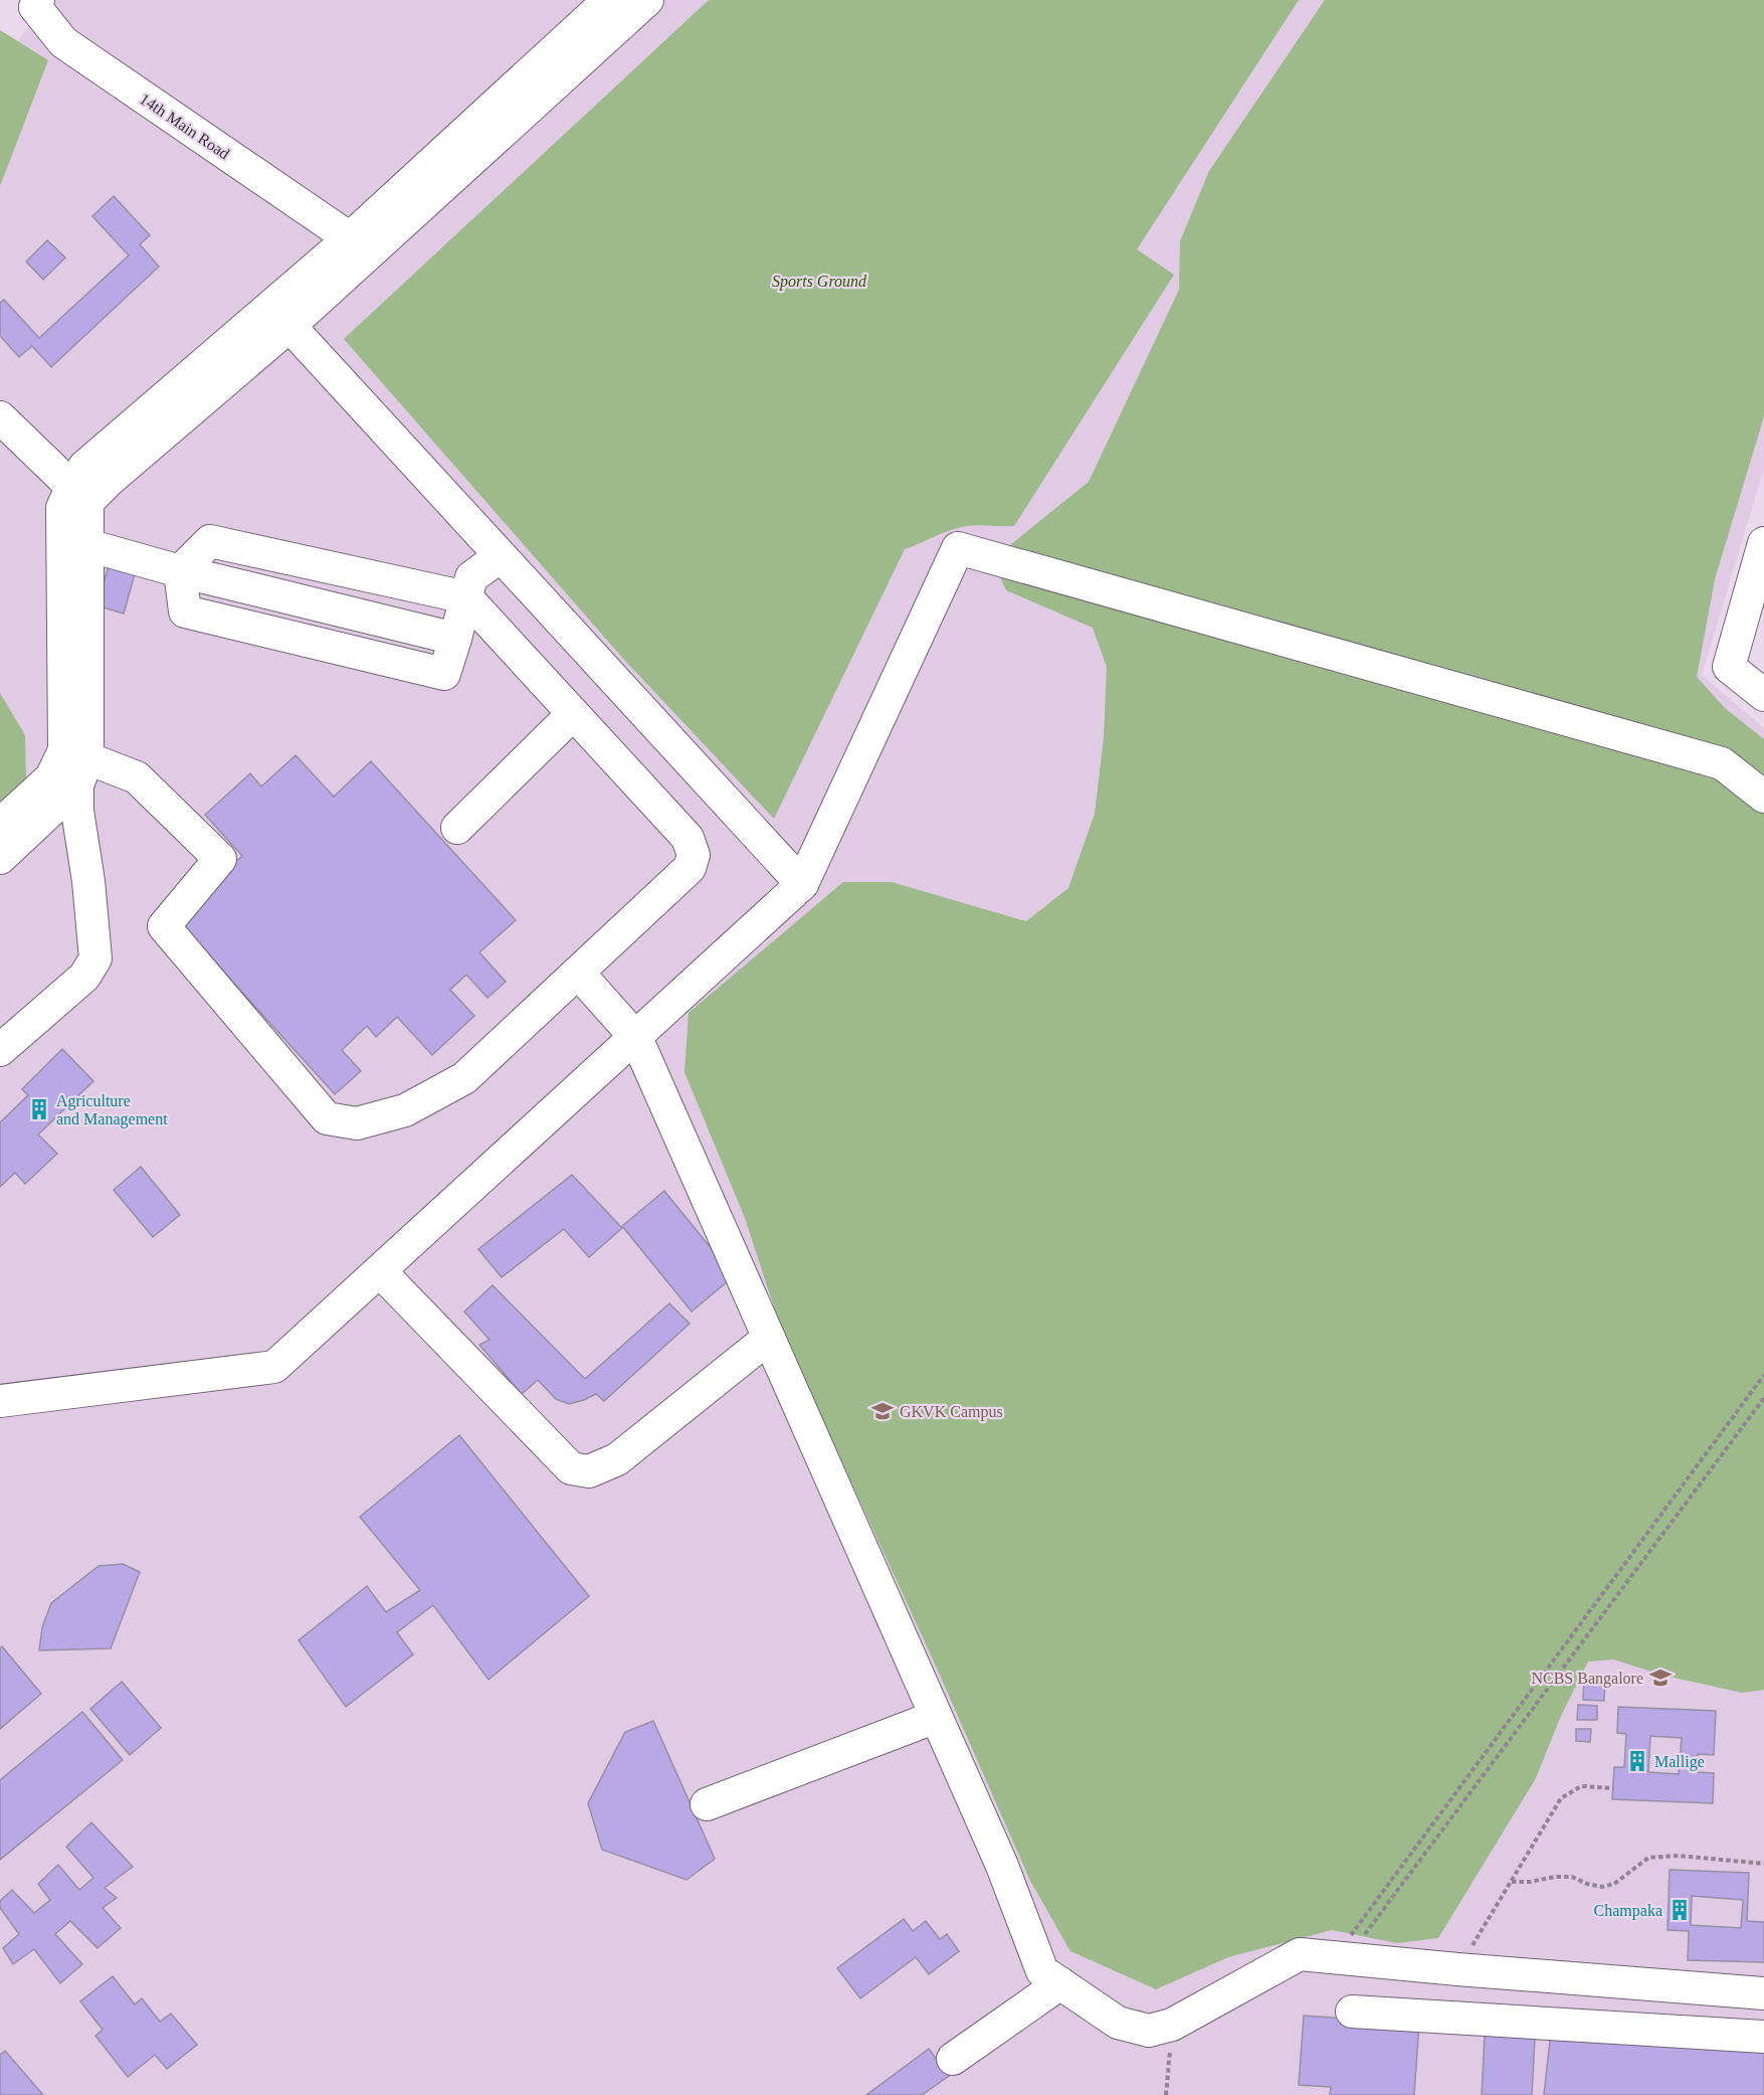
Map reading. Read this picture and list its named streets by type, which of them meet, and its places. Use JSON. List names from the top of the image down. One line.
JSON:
{"streets":{"street":["14th Main Road"]},"parks":["Sports Ground"],"places":{"building":["Agriculture and Management","Mallige","Champaka"],"school or university":["GKVK Campus","NCBS Bangalore"]}}
